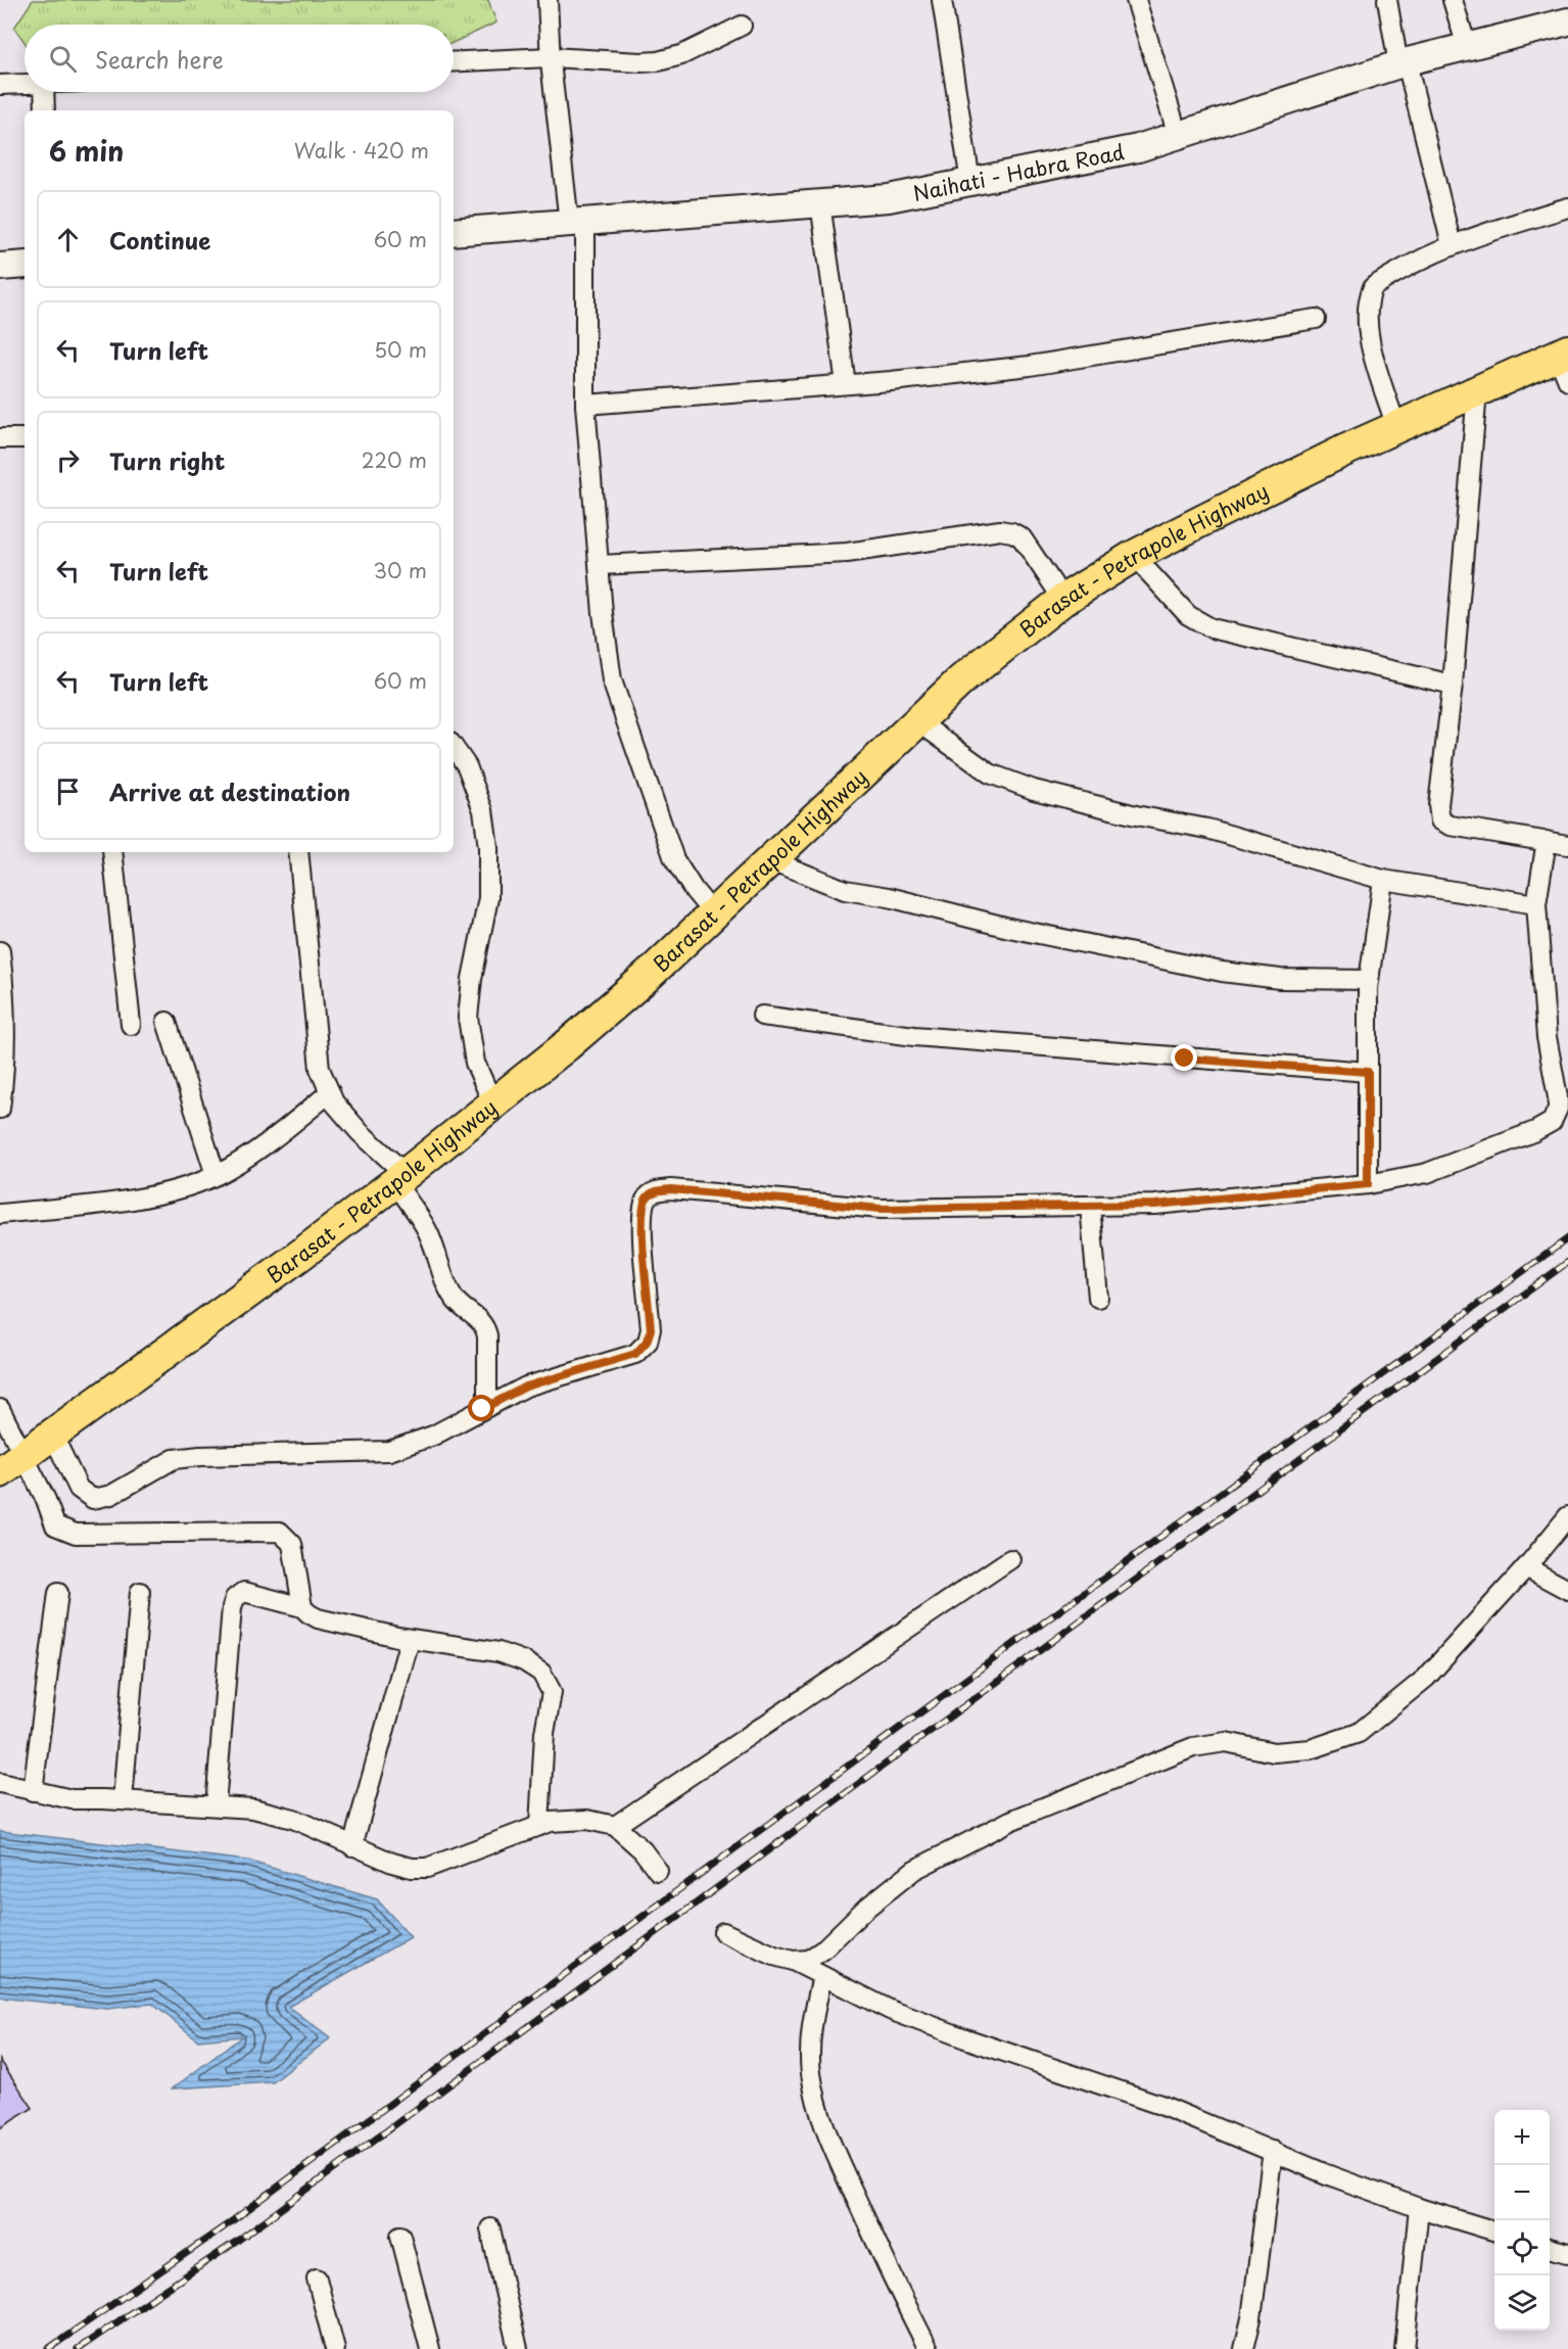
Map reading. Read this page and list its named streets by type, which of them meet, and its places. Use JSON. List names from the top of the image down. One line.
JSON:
{"streets":{"highway":["Barasat - Petrapole Highway"],"main road":["Naihati - Habra Road"]},"page":{"search":"Search here","heading":["6 min","Walk · 420 m"],"list":[["Continue","60 m"],["Turn left","50 m"],["Turn right","220 m"],["Turn left","30 m"],["Turn left","60 m"],"Arrive at destination"],"map_buttons":["+","−"]}}
